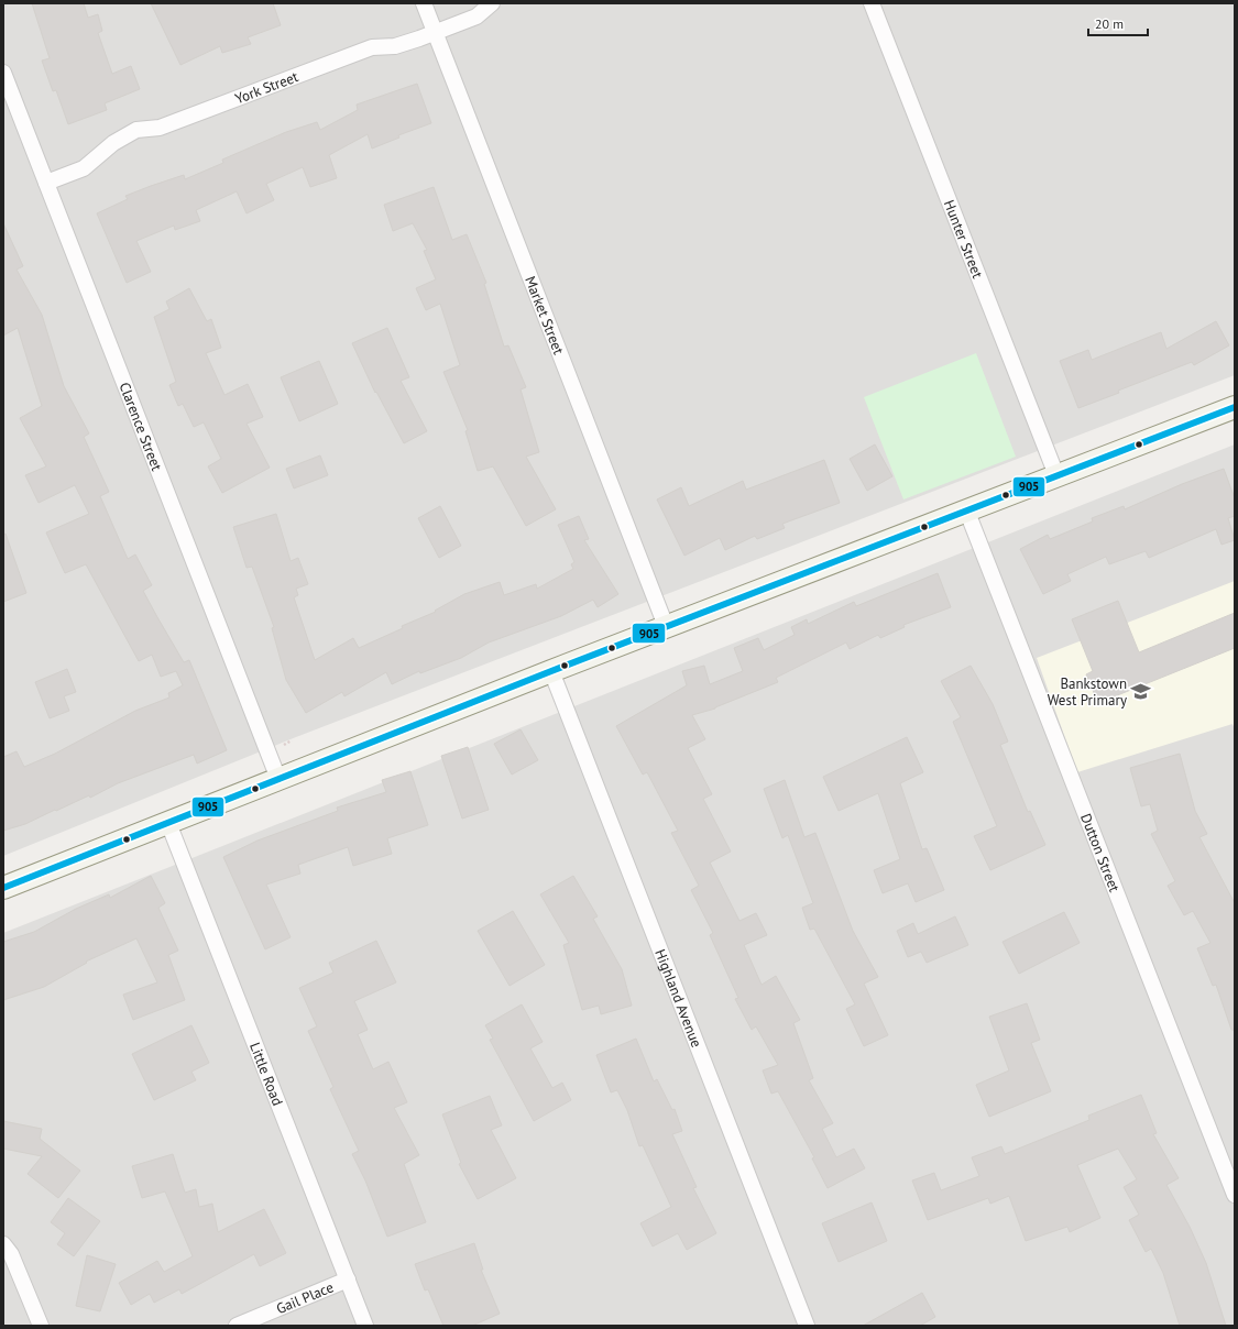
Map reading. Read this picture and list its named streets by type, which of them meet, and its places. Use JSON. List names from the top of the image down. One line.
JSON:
{"streets":{"street":["York Street","Hunter Street","Market Street","Clarence Street","Dutton Street","Highland Avenue","Little Road","Gail Place"]},"crossings":[["York Street","Market Street"],["York Street","Clarence Street"],["Little Road","Gail Place"]],"places":{"school or university":["Bankstown West Primary"]},"lines":["transit line 905"],"scale_bar":"20 m"}
